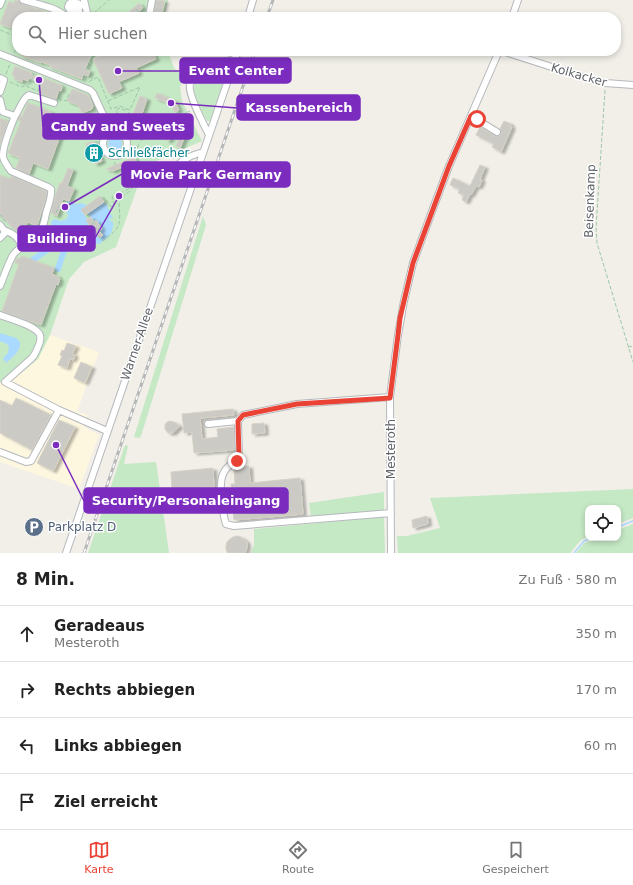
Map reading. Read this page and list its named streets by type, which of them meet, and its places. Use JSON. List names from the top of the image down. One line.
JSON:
{"streets":{"street":["Kolkacker","Warner-Allee","Mesteroth"],"path":["Beisenkamp"]},"crossings":[["Kolkacker","Beisenkamp"]],"places":{"other":["Event Center","Candy and Sweets","Kassenbereich","Building","Movie Park Germany","Security/Personaleingang"],"building":["Schließfächer"],"parking":["Parkplatz D"]},"page":{"search":"Hier suchen","heading":["8 Min.","Zu Fuß · 580 m"],"list":[["Geradeaus","Mesteroth","350 m"],["Rechts abbiegen","170 m"],["Links abbiegen","60 m"],"Ziel erreicht"],"nav":["Karte","Route","Gespeichert"]}}
